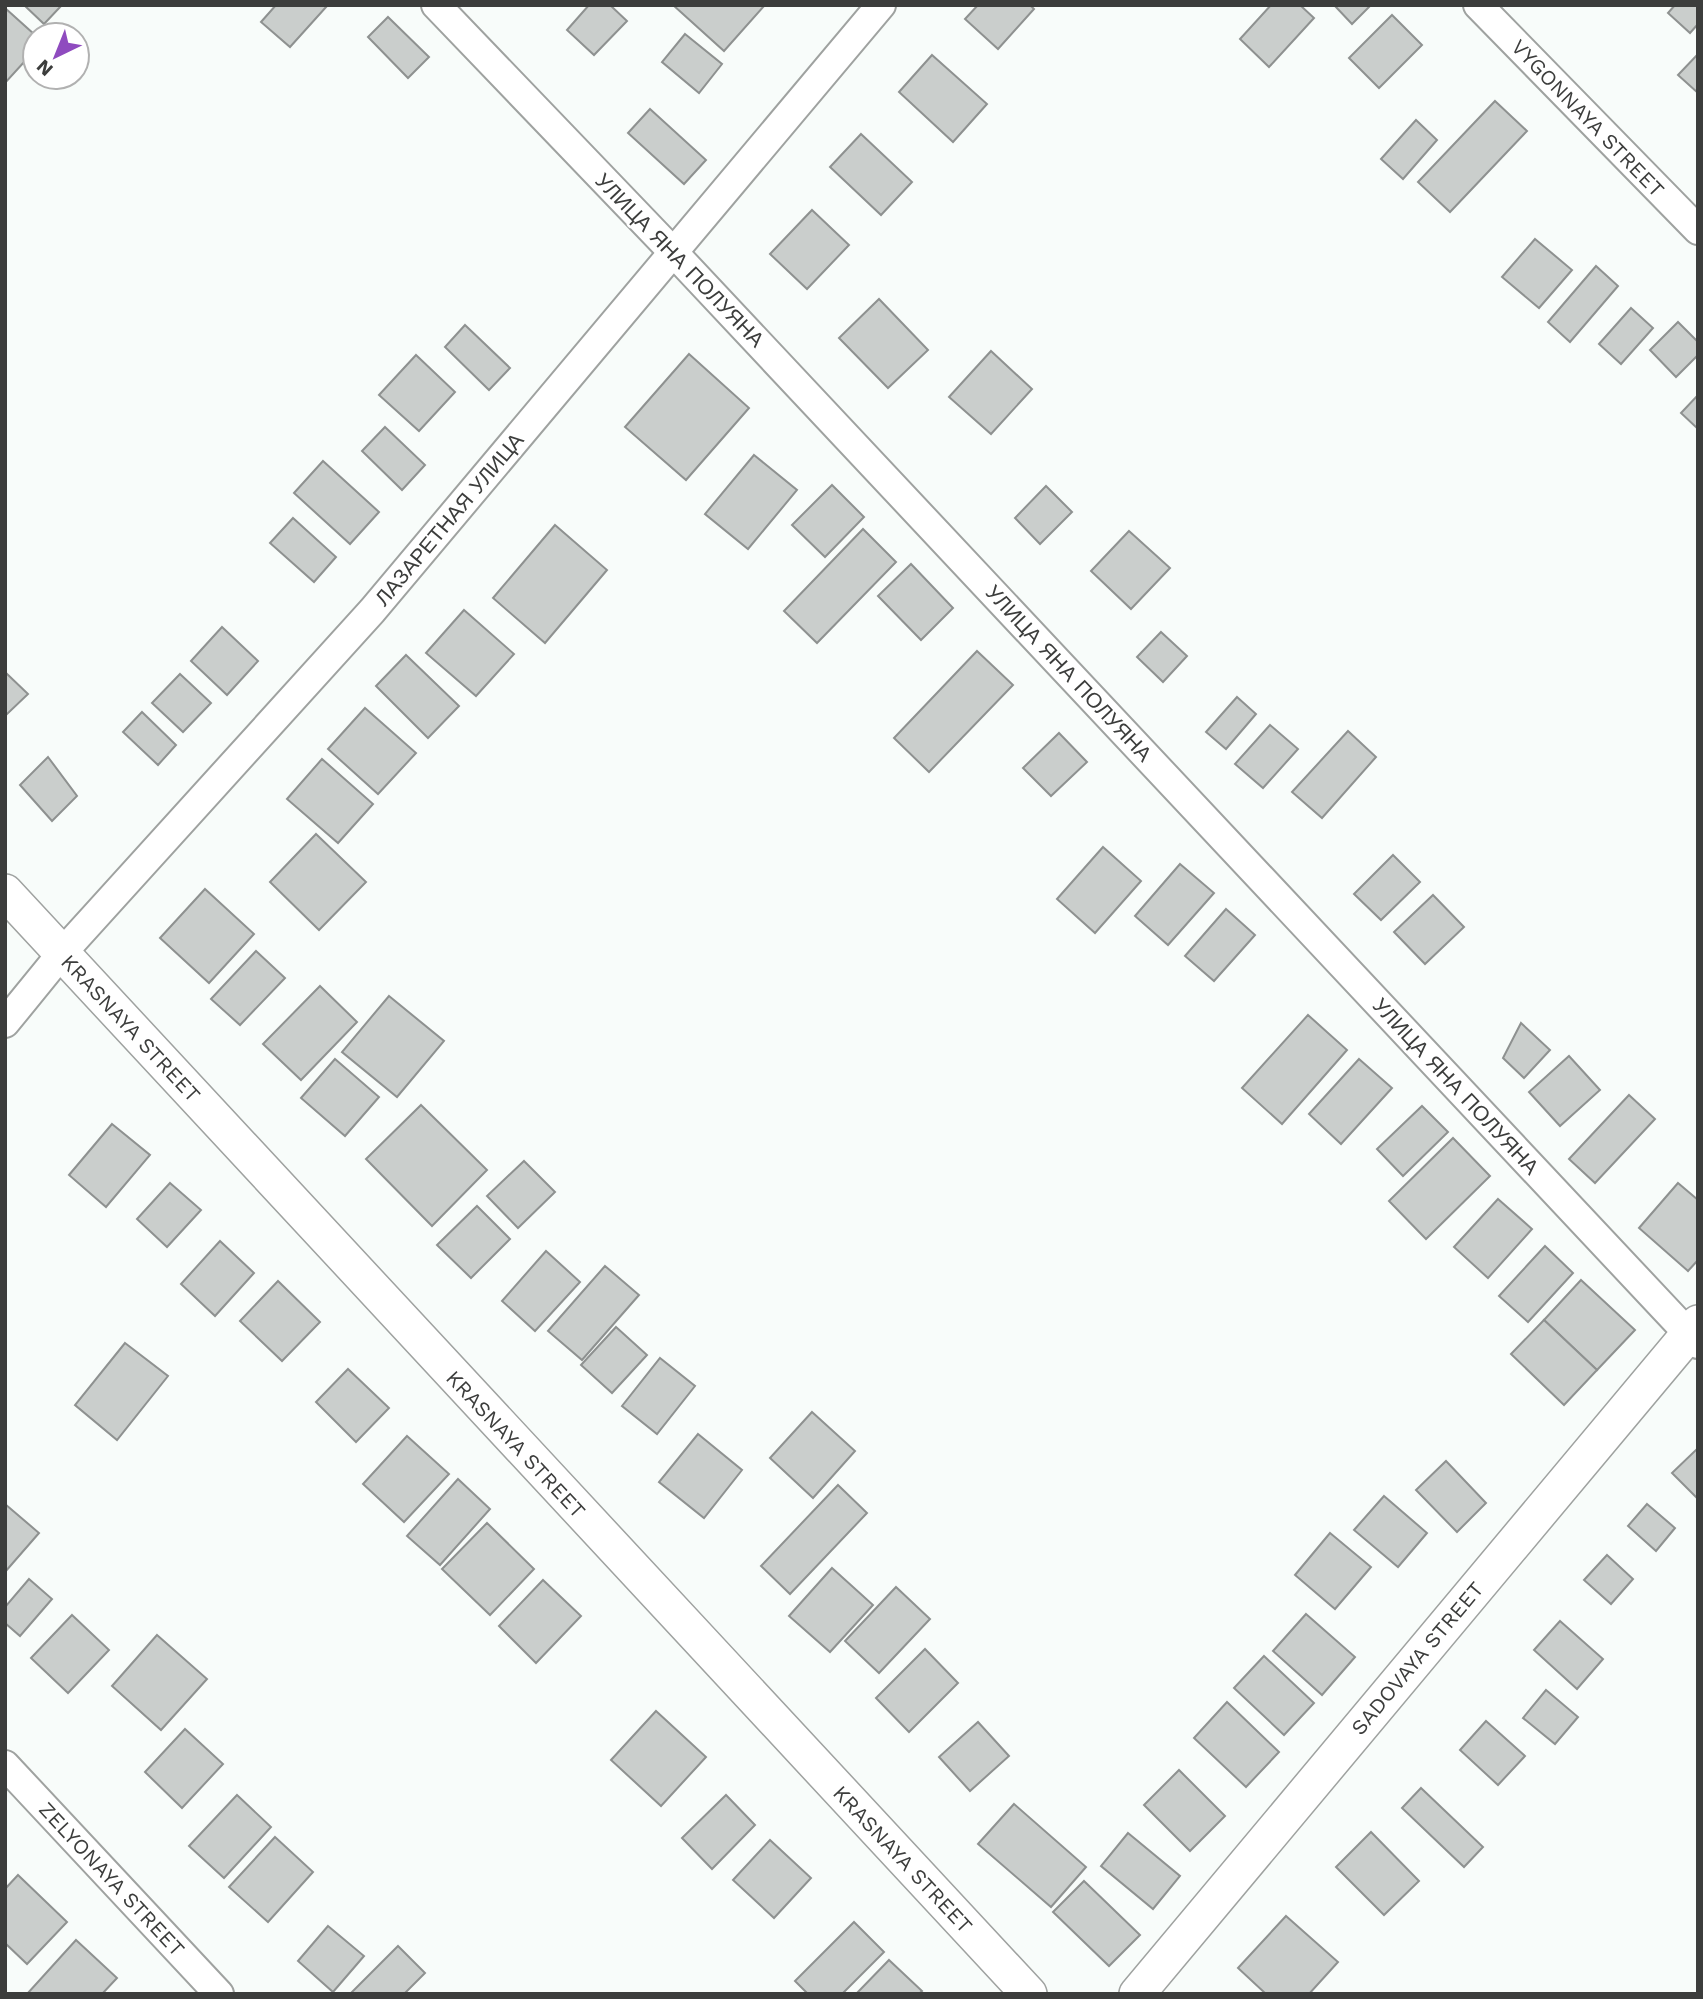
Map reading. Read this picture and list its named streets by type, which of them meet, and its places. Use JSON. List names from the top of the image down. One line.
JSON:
{"streets":{"street":["VYGONNAYA STREET","УЛИЦА ЯНА ПОЛУЯНА","ЛАЗАРЕТНАЯ УЛИЦА","KRASNAYA STREET","SADOVAYA STREET","ZELYONAYA STREET"]},"crossings":[["УЛИЦА ЯНА ПОЛУЯНА","ЛАЗАРЕТНАЯ УЛИЦА"],["УЛИЦА ЯНА ПОЛУЯНА","SADOVAYA STREET"],["ЛАЗАРЕТНАЯ УЛИЦА","KRASNAYA STREET"]],"north":"bottom left"}
